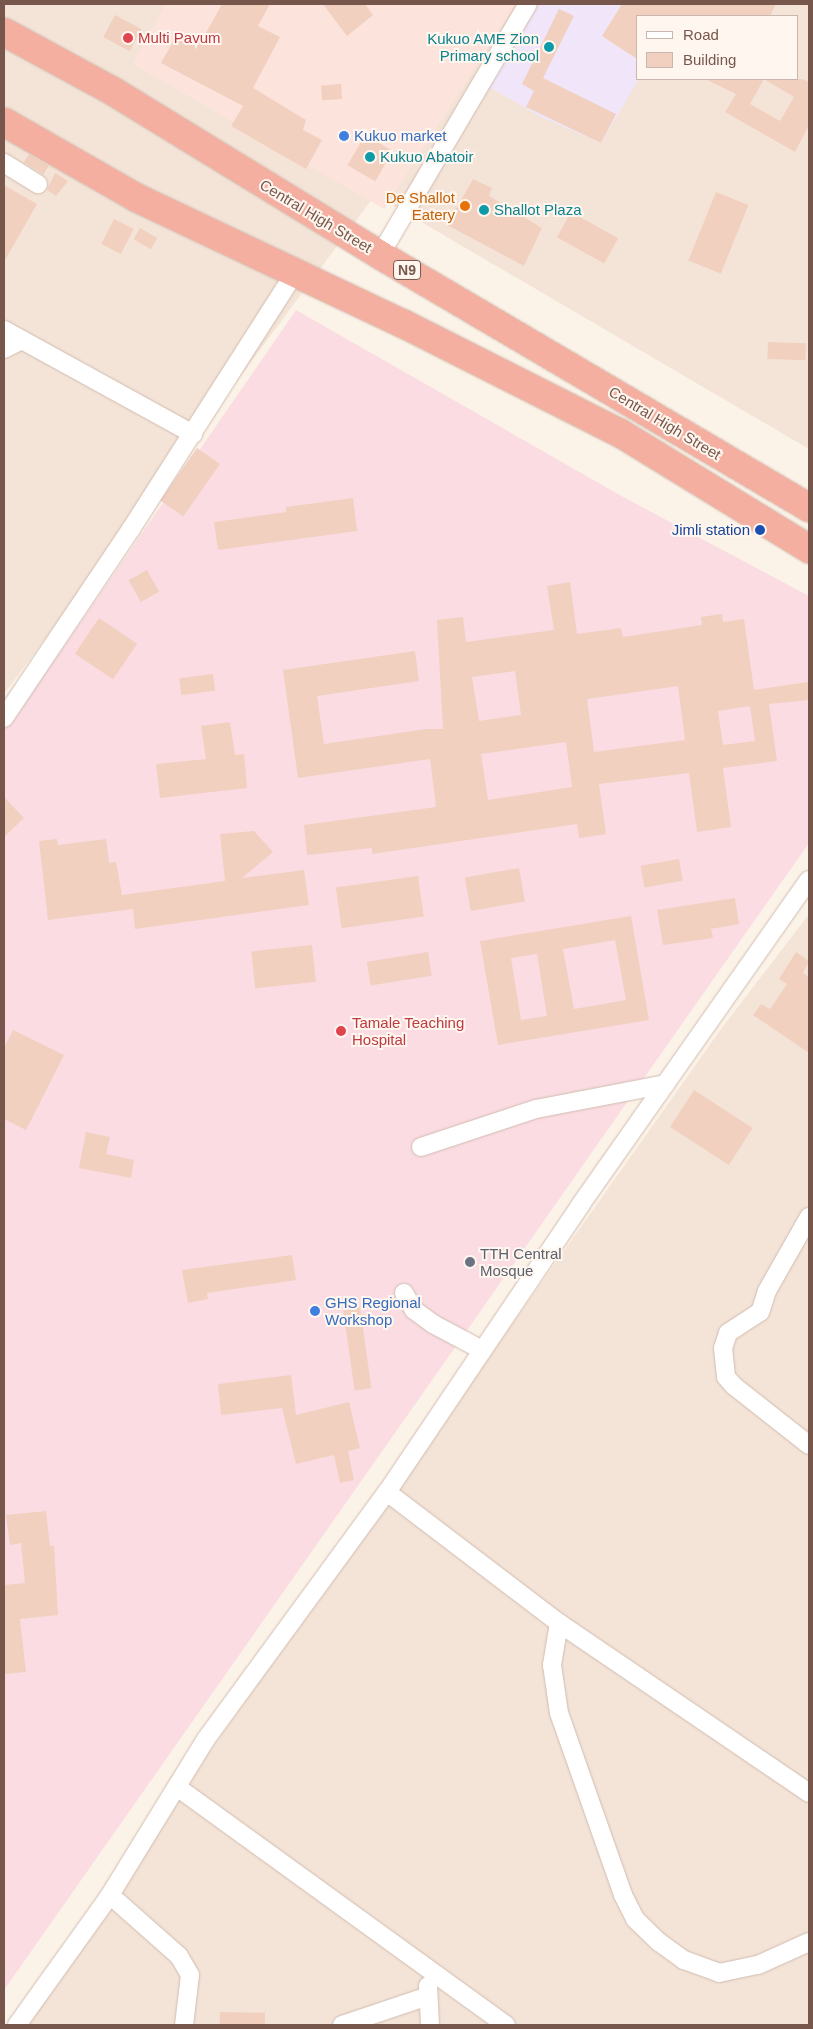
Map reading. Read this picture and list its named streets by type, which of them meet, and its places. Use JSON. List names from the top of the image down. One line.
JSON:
{"streets":{"highway":["Central High Street","N9"]},"places":["Multi Pavum","Kukuo AME Zion Primary school","Kukuo market","Kukuo Abatoir","De Shallot Eatery","Shallot Plaza","Jimli station","Tamale Teaching Hospital","TTH Central Mosque","GHS Regional Workshop"],"legend":["Road","Building"]}
